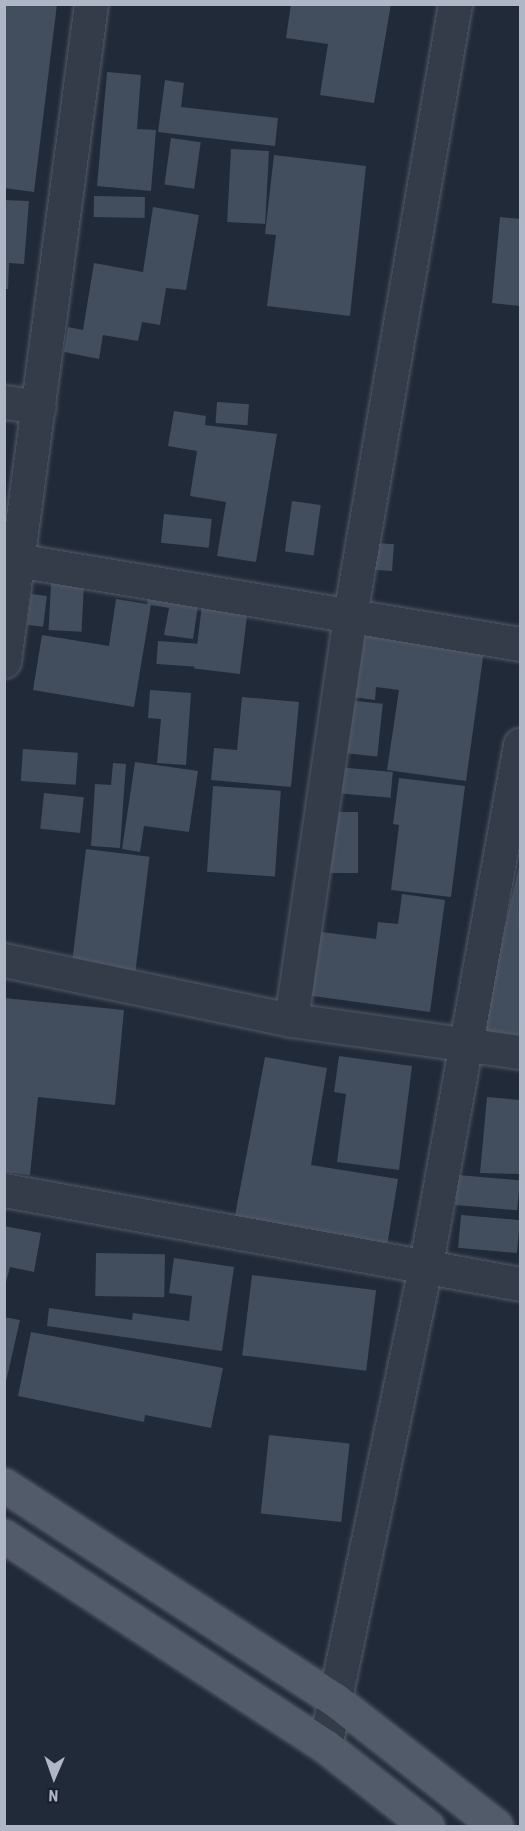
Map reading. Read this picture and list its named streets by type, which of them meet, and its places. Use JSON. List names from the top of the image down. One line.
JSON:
{"north":"bottom"}
